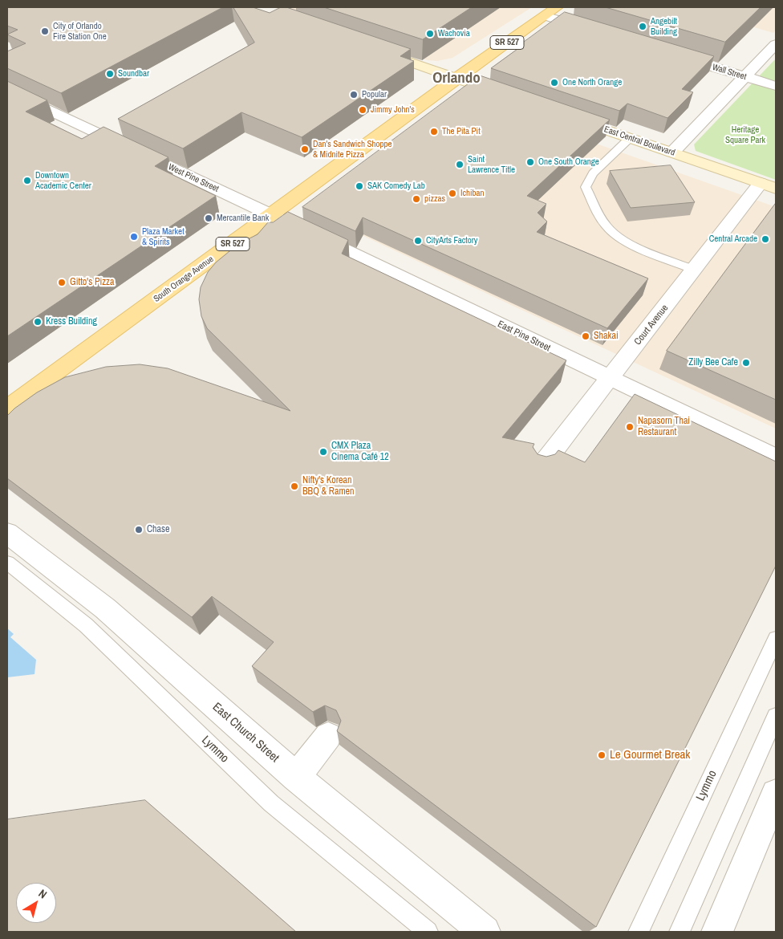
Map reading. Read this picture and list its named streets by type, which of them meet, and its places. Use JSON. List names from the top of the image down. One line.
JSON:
{"streets":{"main road":["SR 527","South Orange Avenue"],"street":["Wall Street","East Central Boulevard","West Pine Street","Court Avenue","East Pine Street","East Church Street"],"lane":["Lymmo"]},"crossings":[["SR 527","South Orange Avenue"],["East Central Boulevard","Court Avenue"],["West Pine Street","South Orange Avenue"],["West Pine Street","East Pine Street"],["South Orange Avenue","East Pine Street"],["Court Avenue","East Pine Street"]],"districts":["Orlando"],"parks":["Heritage Square Park"],"places":["Angebilt Building","City of Orlando Fire Station One","Wachovia","Soundbar","One North Orange","Popular","Jimmy John's","The Pita Pit","Dan's Sandwich Shoppe & Midnite Pizza","One South Orange","Saint Lawrence Title","Downtown Academic Center","SAK Comedy Lab","Ichiban","pizzas","Mercantile Bank","Plaza Market & Spirits","Central Arcade","CityArts Factory","Gitto's Pizza","Kress Building","Shakai","Zilly Bee Cafe","Napasorn Thai Restaurant","CMX Plaza Cinema Café 12","Nifty's Korean BBQ & Ramen","Chase","Le Gourmet Break"],"north":"top right"}
